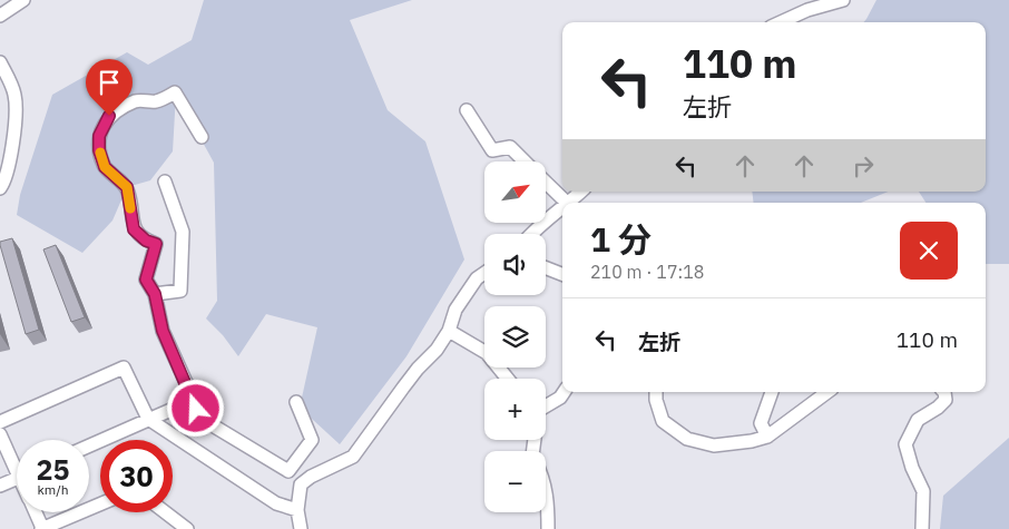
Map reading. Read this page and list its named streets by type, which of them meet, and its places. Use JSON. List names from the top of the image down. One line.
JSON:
{"north":"top right","page":{"turn":["110 m","左折"],"map_buttons":["+","−"],"heading":["1 分","210 m · 17:18"],"list":[{"name":"左折","value":"110 m"}],"speed":"25 km/h","limit":"30"}}
